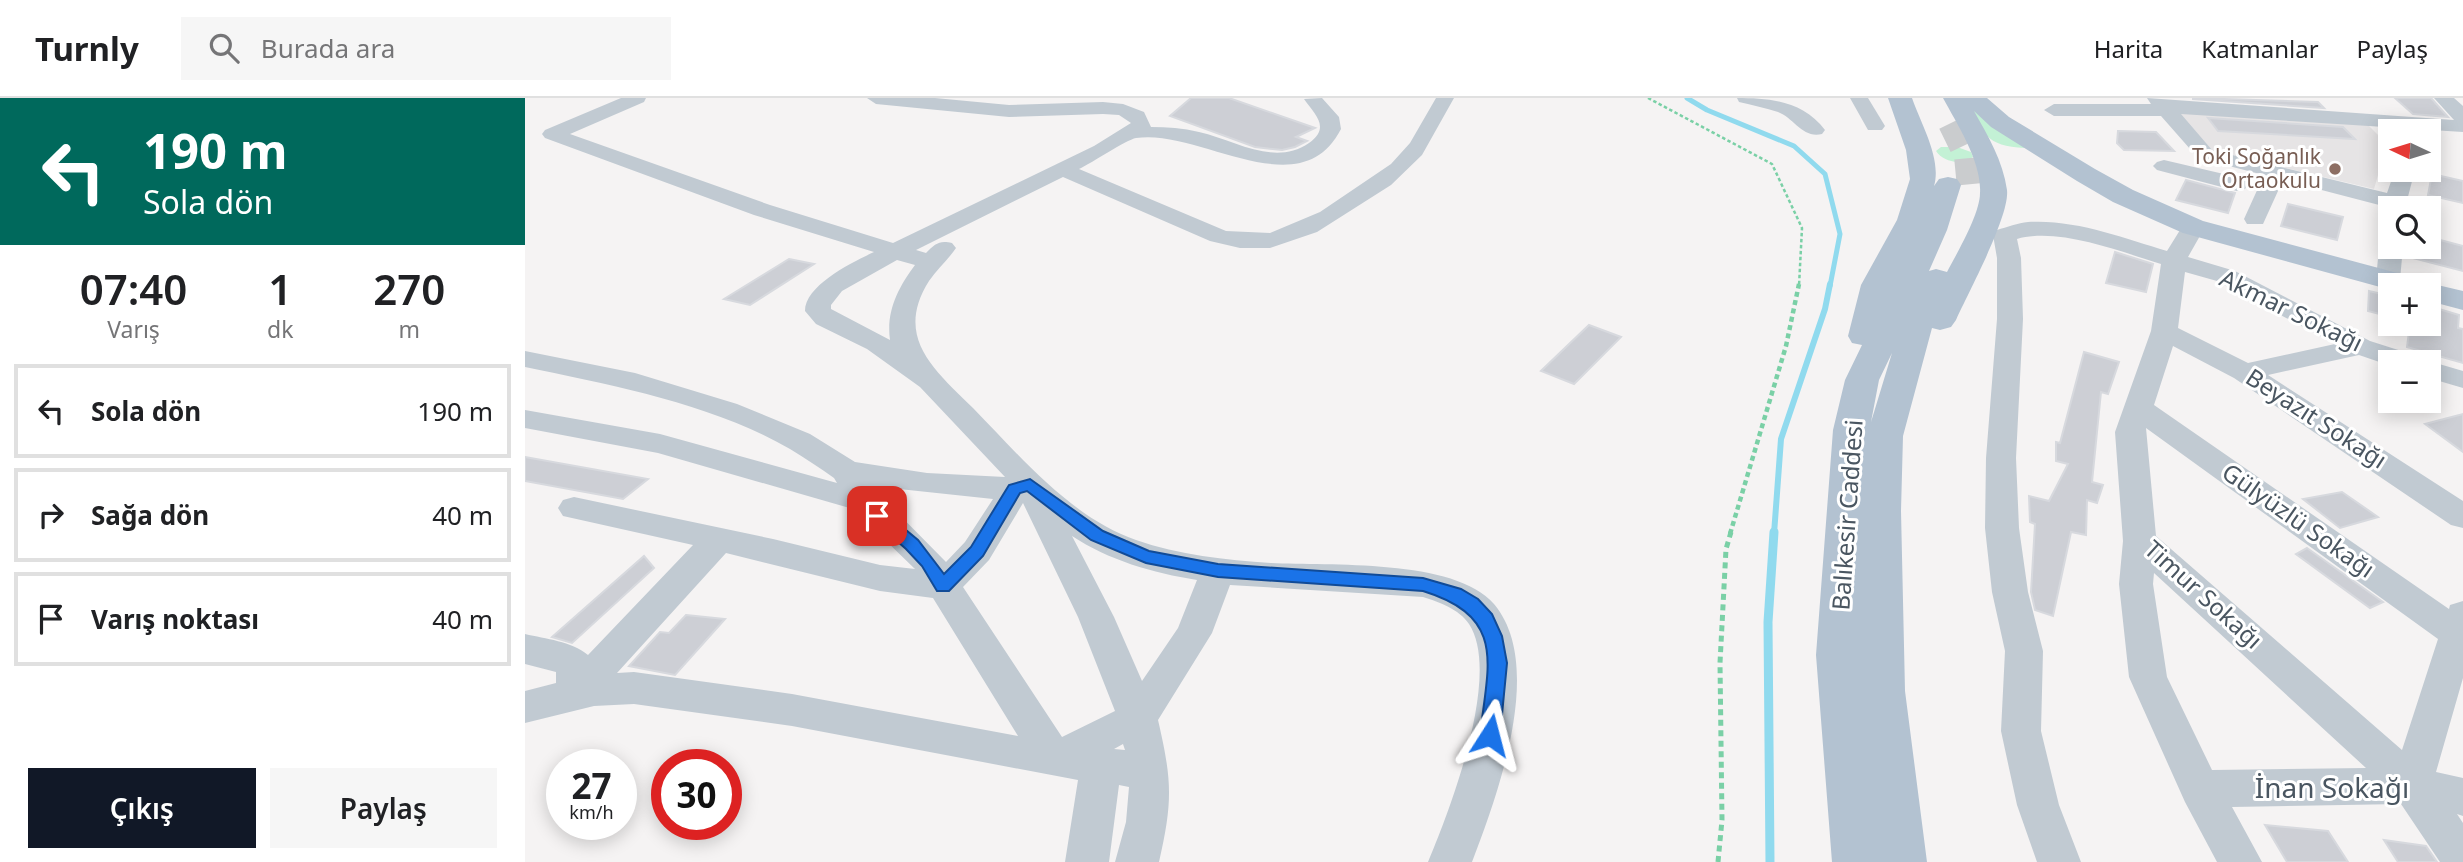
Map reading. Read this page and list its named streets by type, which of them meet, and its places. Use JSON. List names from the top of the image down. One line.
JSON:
{"streets":{"main road":["Balıkesir Caddesi"],"street":["Akmar Sokağı","Beyazıt Sokağı","Gülyüzlü Sokağı","Timur Sokağı","İnan Sokağı"]},"crossings":[["Akmar Sokağı","Timur Sokağı"],["Beyazıt Sokağı","Timur Sokağı"],["Gülyüzlü Sokağı","Timur Sokağı"],["Timur Sokağı","İnan Sokağı"]],"places":["Toki Soğanlık Ortaokulu"],"north":"left","page":{"header":"Turnly","search":"Burada ara","nav":["Harita","Katmanlar","Paylaş"],"turn":["190 m","Sola dön"],"map_buttons":["+","−"],"eta":["07:40","Varış","1","dk","270","m"],"list":[{"name":"Sola dön","value":"190 m"},{"name":"Sağa dön","value":"40 m"},{"name":"Varış noktası","value":"40 m"}],"speed":"27 km/h","limit":"30","buttons":["Çıkış","Paylaş"]}}
